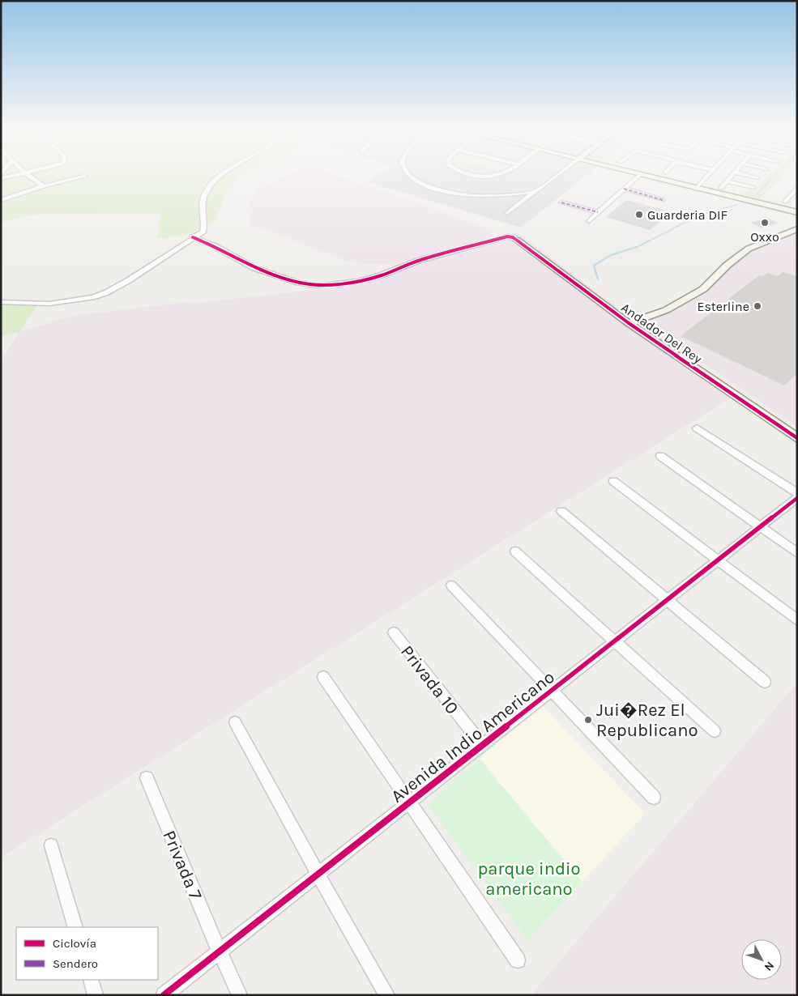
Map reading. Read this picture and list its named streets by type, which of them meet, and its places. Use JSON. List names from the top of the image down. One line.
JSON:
{"streets":{"street":["Andador Del Rey","Privada 10","Avenida Indio Americano","Privada 7"]},"crossings":[["Privada 10","Avenida Indio Americano"],["Avenida Indio Americano","Privada 7"]],"parks":["parque indio americano"],"places":["Guarderia DIF","Oxxo","Esterline","Jui�Rez El Republicano"],"legend":["Ciclovía","Sendero"],"north":"bottom right"}
